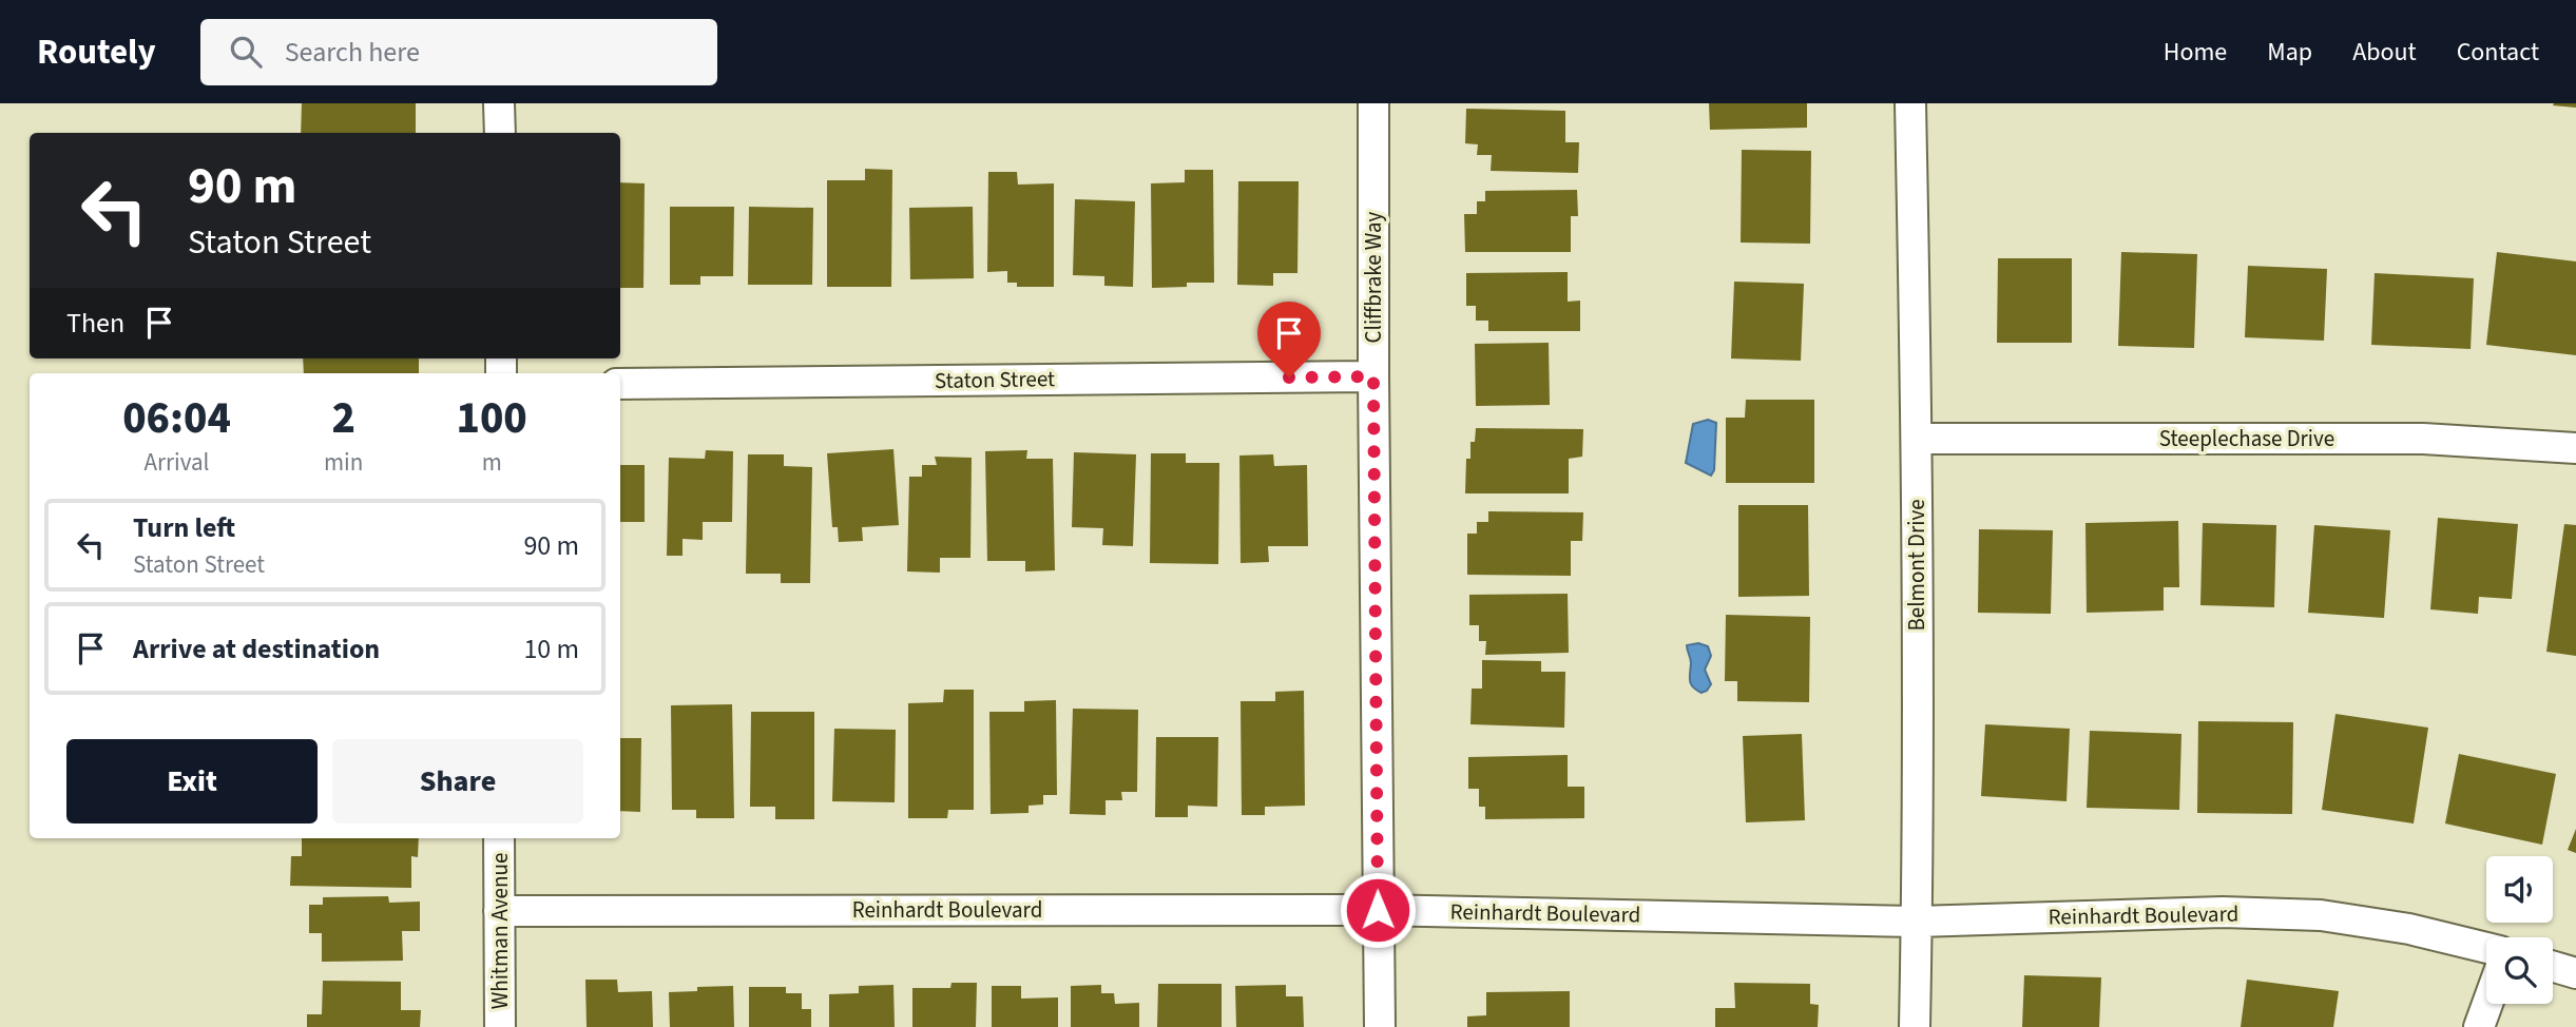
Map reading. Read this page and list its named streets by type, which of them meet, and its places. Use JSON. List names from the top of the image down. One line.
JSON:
{"streets":{"street":["Cliffbrake Way","Staton Street","Steeplechase Drive","Belmont Drive","Reinhardt Boulevard","Whitman Avenue"]},"crossings":[["Cliffbrake Way","Staton Street"],["Cliffbrake Way","Reinhardt Boulevard"],["Steeplechase Drive","Belmont Drive"],["Belmont Drive","Reinhardt Boulevard"],["Reinhardt Boulevard","Whitman Avenue"]],"page":{"header":"Routely","search":"Search here","nav":["Home","Map","About","Contact"],"turn":["90 m","Staton Street"],"then":"Then","eta":["06:04","Arrival","2","min","100","m"],"list":[{"name":"Turn left","note":"Staton Street","value":"90 m"},{"name":"Arrive at destination","value":"10 m"}],"buttons":["Exit","Share"]}}
